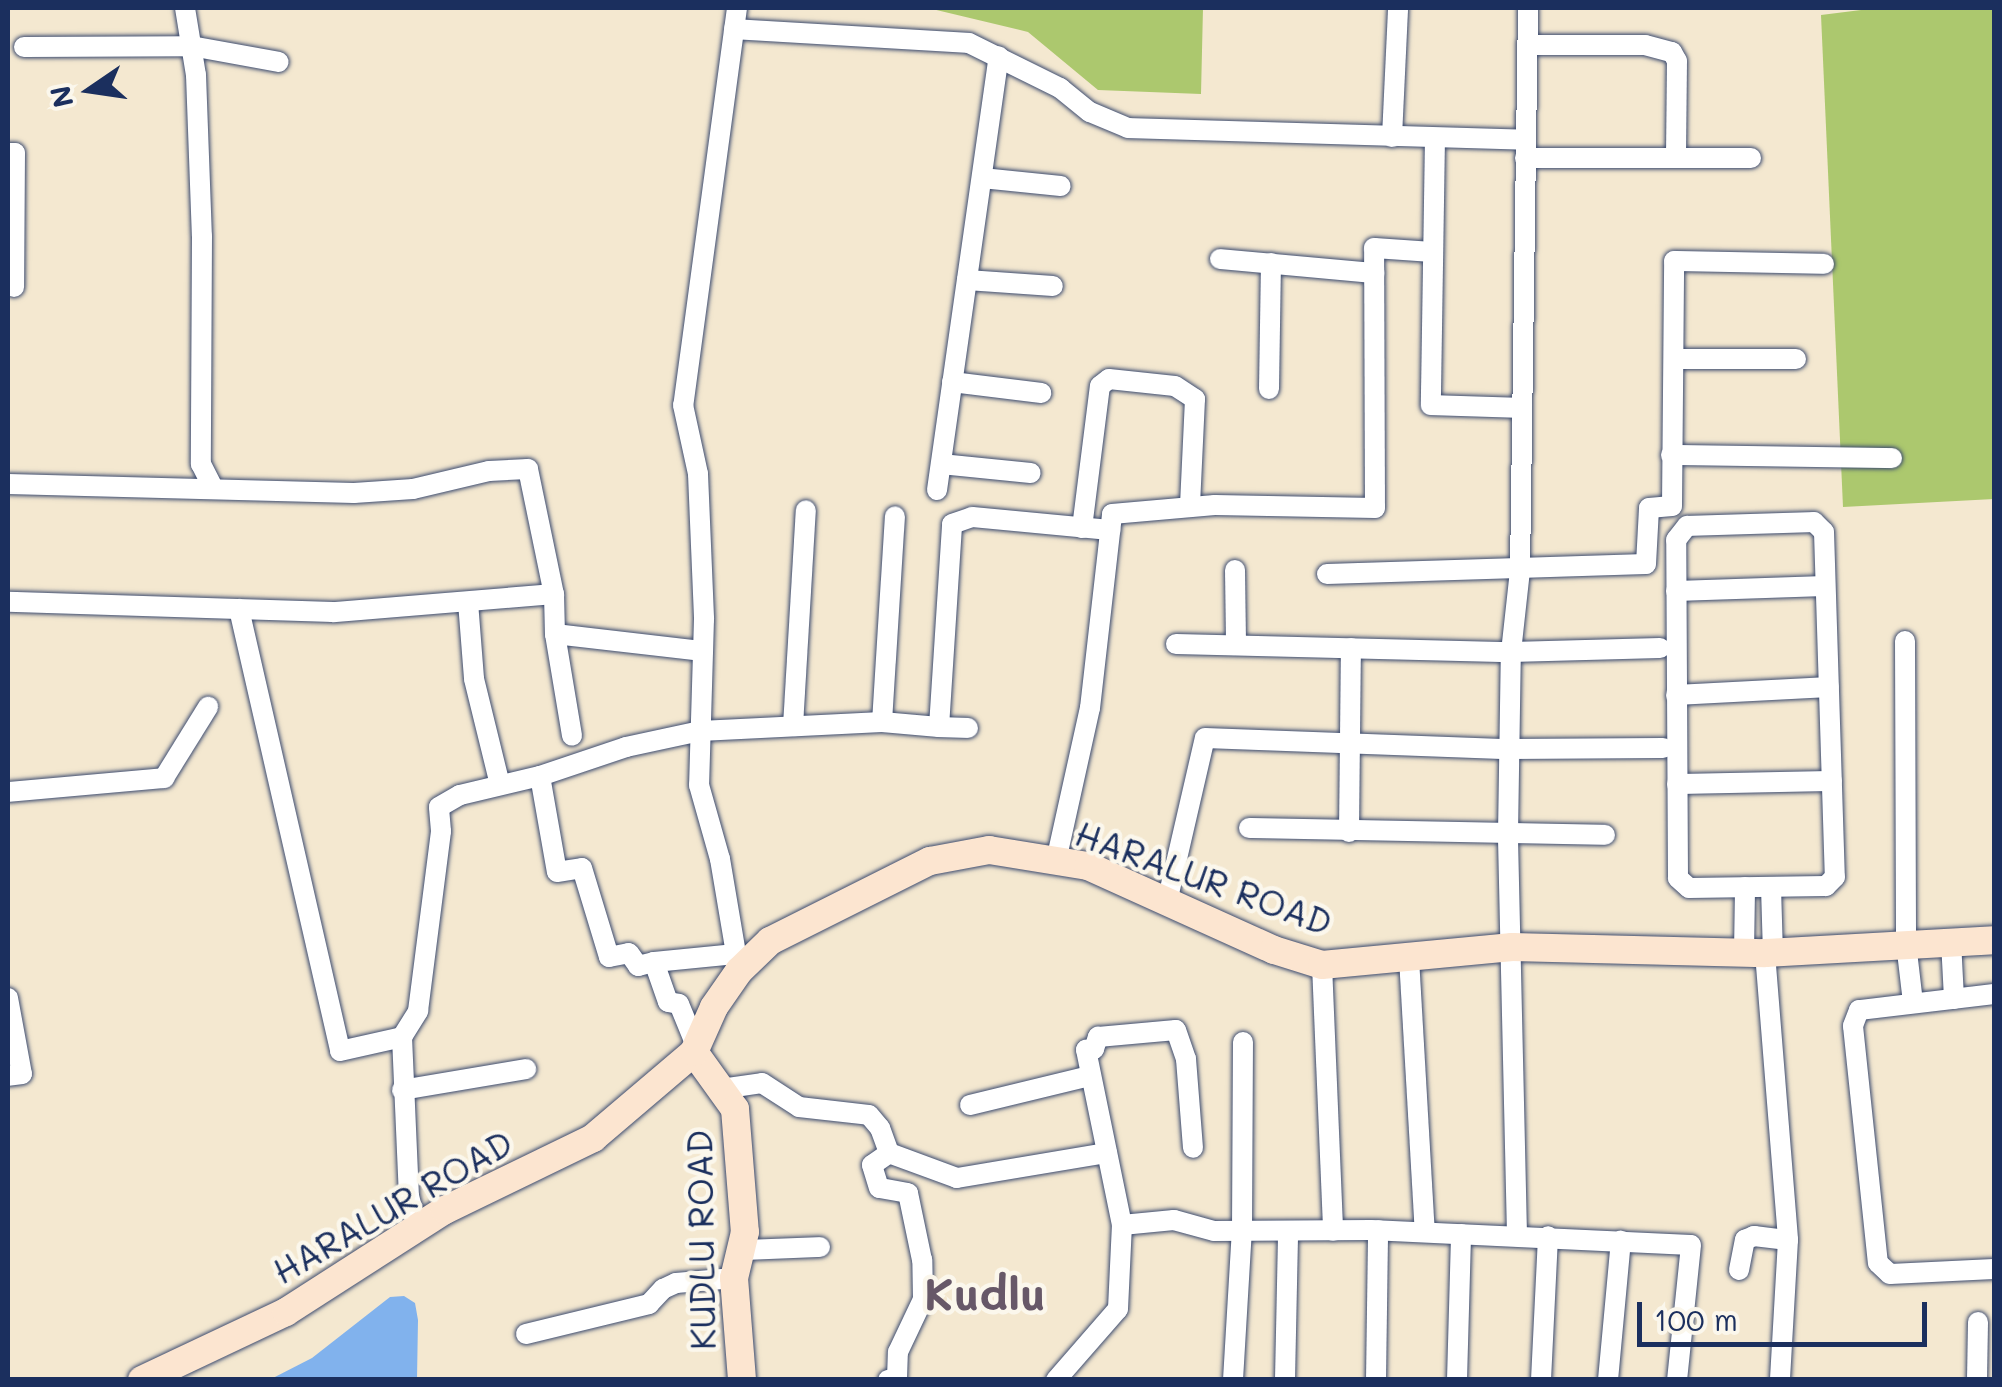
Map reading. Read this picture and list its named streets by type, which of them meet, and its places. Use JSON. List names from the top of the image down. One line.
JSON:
{"streets":{"street":["HARALUR ROAD","KUDLU ROAD"]},"crossings":[["HARALUR ROAD","KUDLU ROAD"]],"districts":["Kudlu"],"scale_bar":"100 m","north":"left"}
